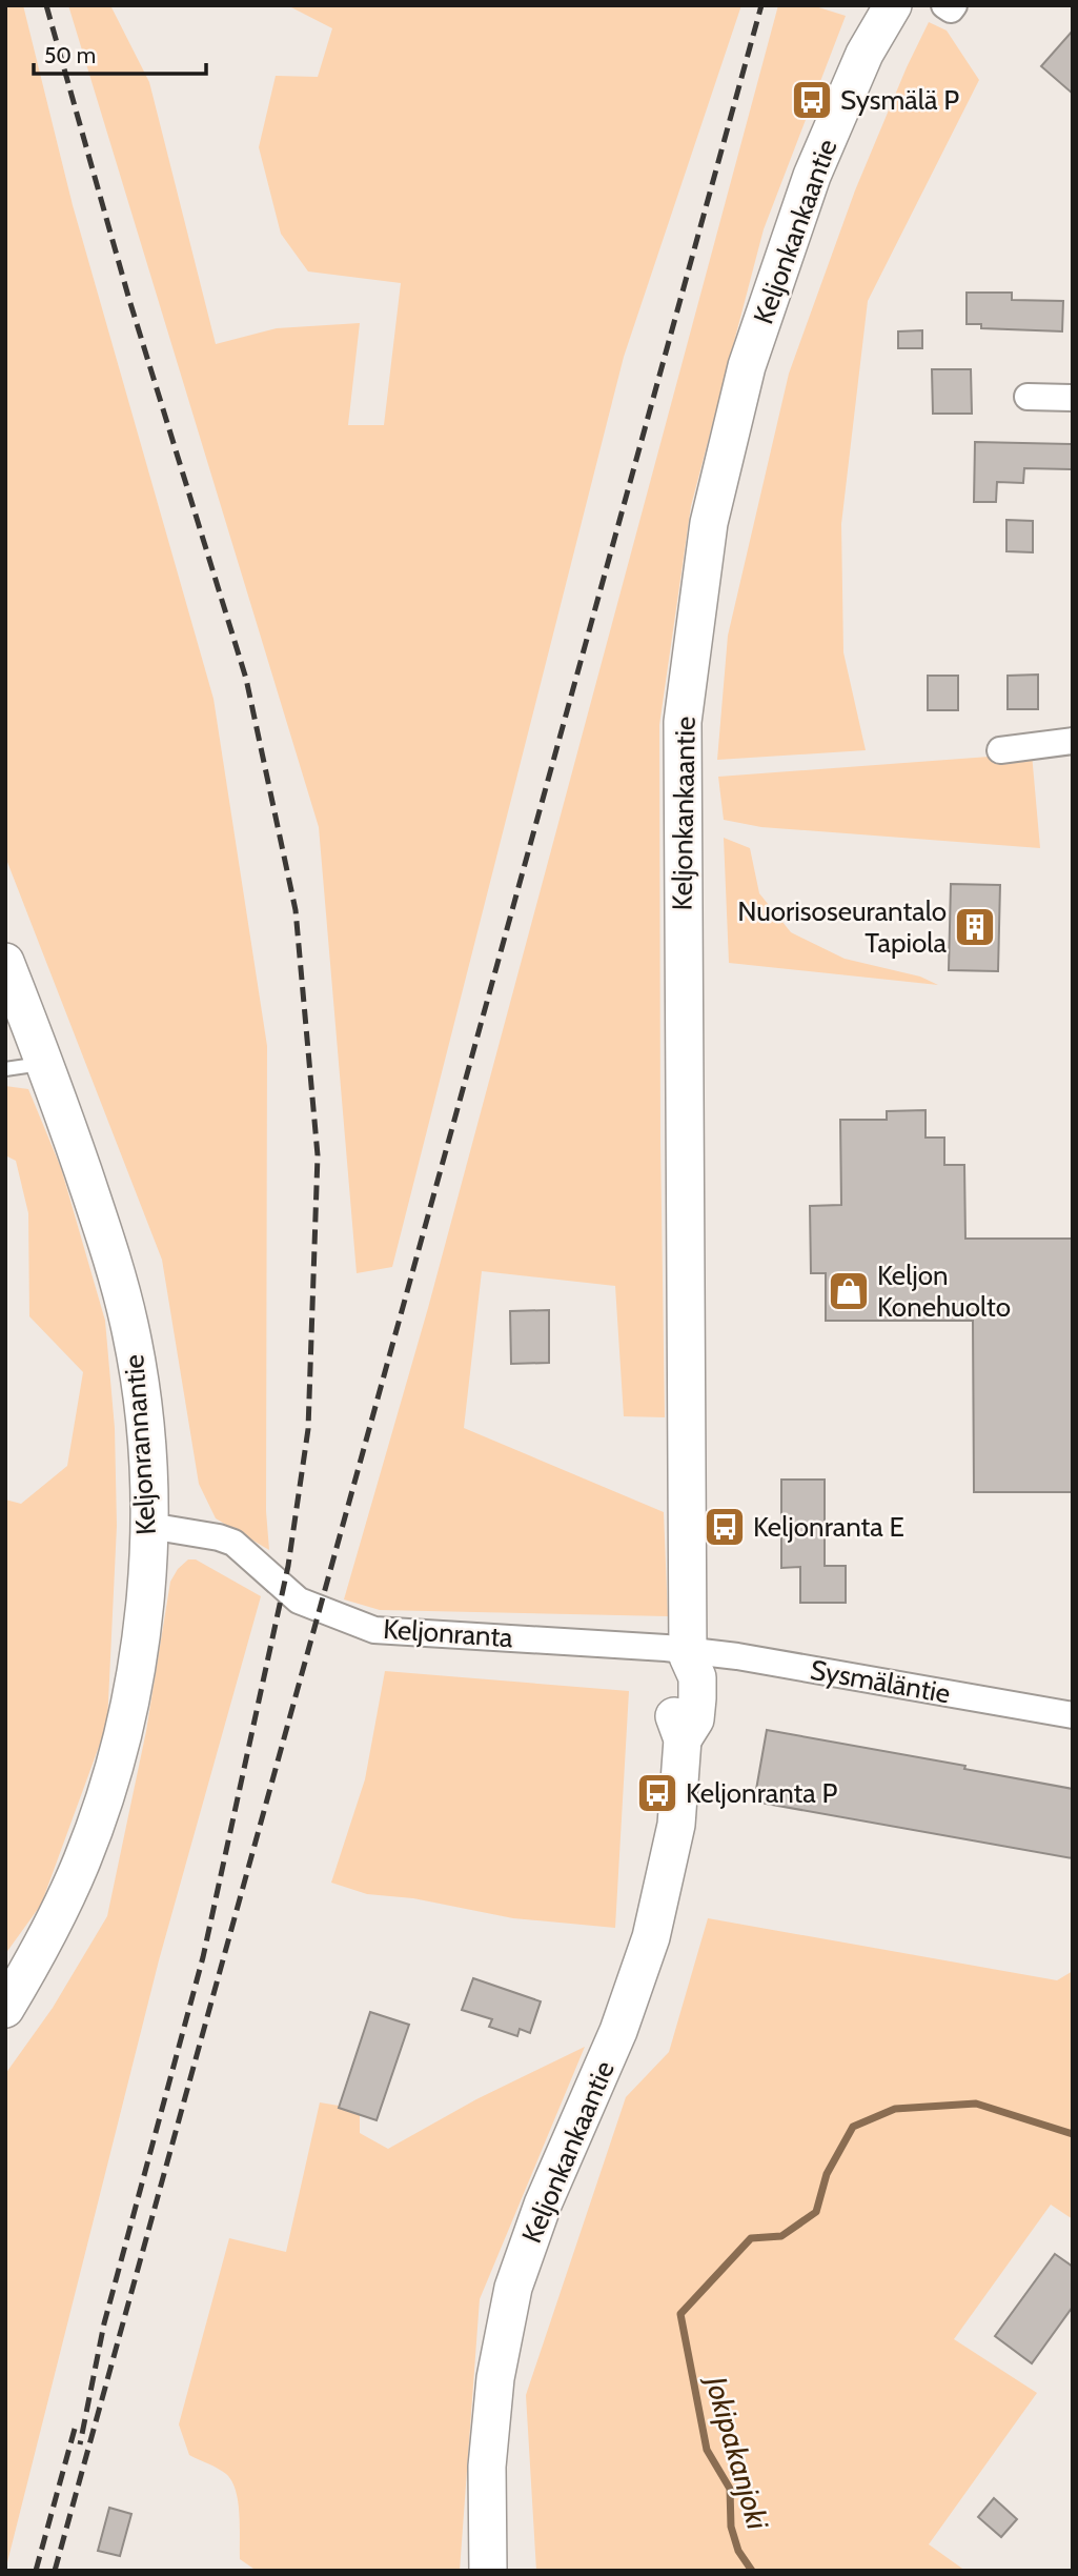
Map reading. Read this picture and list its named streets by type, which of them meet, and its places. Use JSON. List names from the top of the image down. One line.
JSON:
{"streets":{"main road":["Keljonkankaantie","Keljonrannantie"],"street":["Keljonranta","Sysmäläntie"]},"crossings":[["Keljonkankaantie","Keljonranta"],["Keljonkankaantie","Sysmäläntie"],["Keljonrannantie","Keljonranta"],["Keljonranta","Sysmäläntie"]],"water":["Jokipakanjoki"],"places":{"bus stop":["Sysmälä P","Keljonranta E","Keljonranta P"],"building":["Nuorisoseurantalo Tapiola"],"shop":["Keljon Konehuolto"]},"scale_bar":"50 m"}
